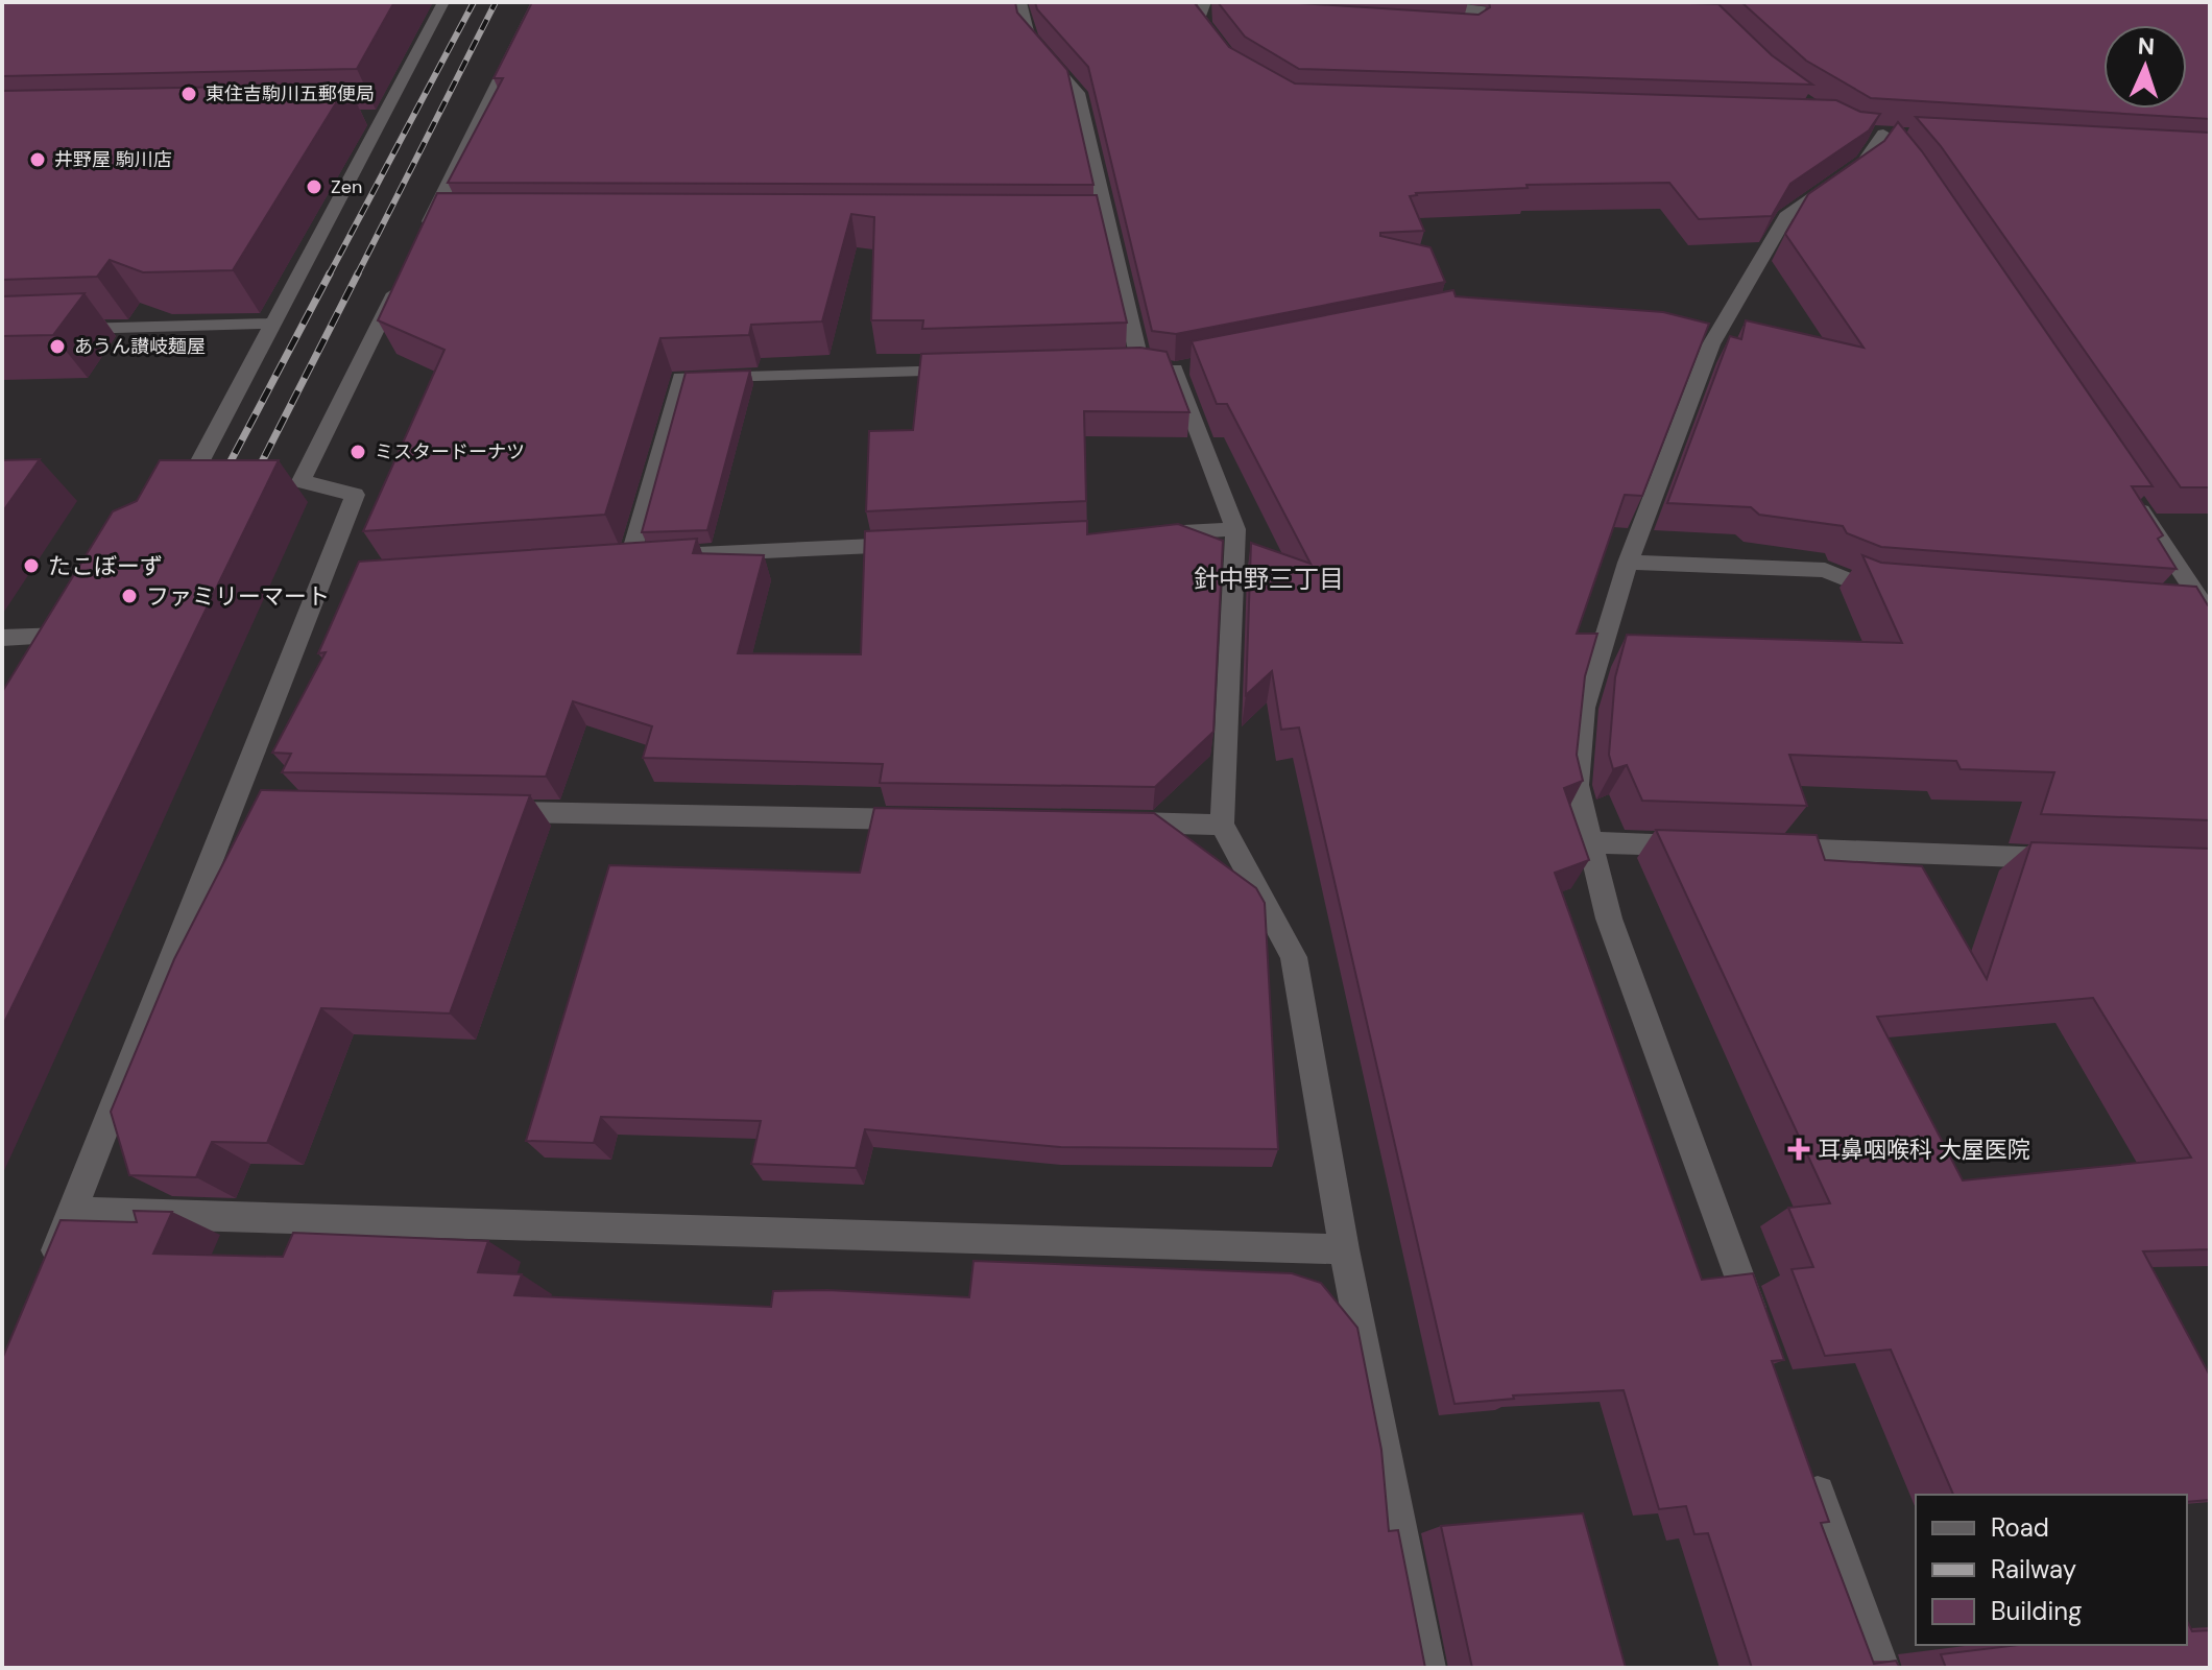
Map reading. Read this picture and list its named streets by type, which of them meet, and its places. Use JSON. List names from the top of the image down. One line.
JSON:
{"districts":["針中野三丁目"],"places":{"other":["東住吉駒川五郵便局","井野屋 駒川店","Zen","あうん讃岐麺屋","ミスタードーナツ","たこぼーず","ファミリーマート"],"health":["耳鼻咽喉科 大屋医院"]},"legend":["Road","Railway","Building"],"north":"top"}
